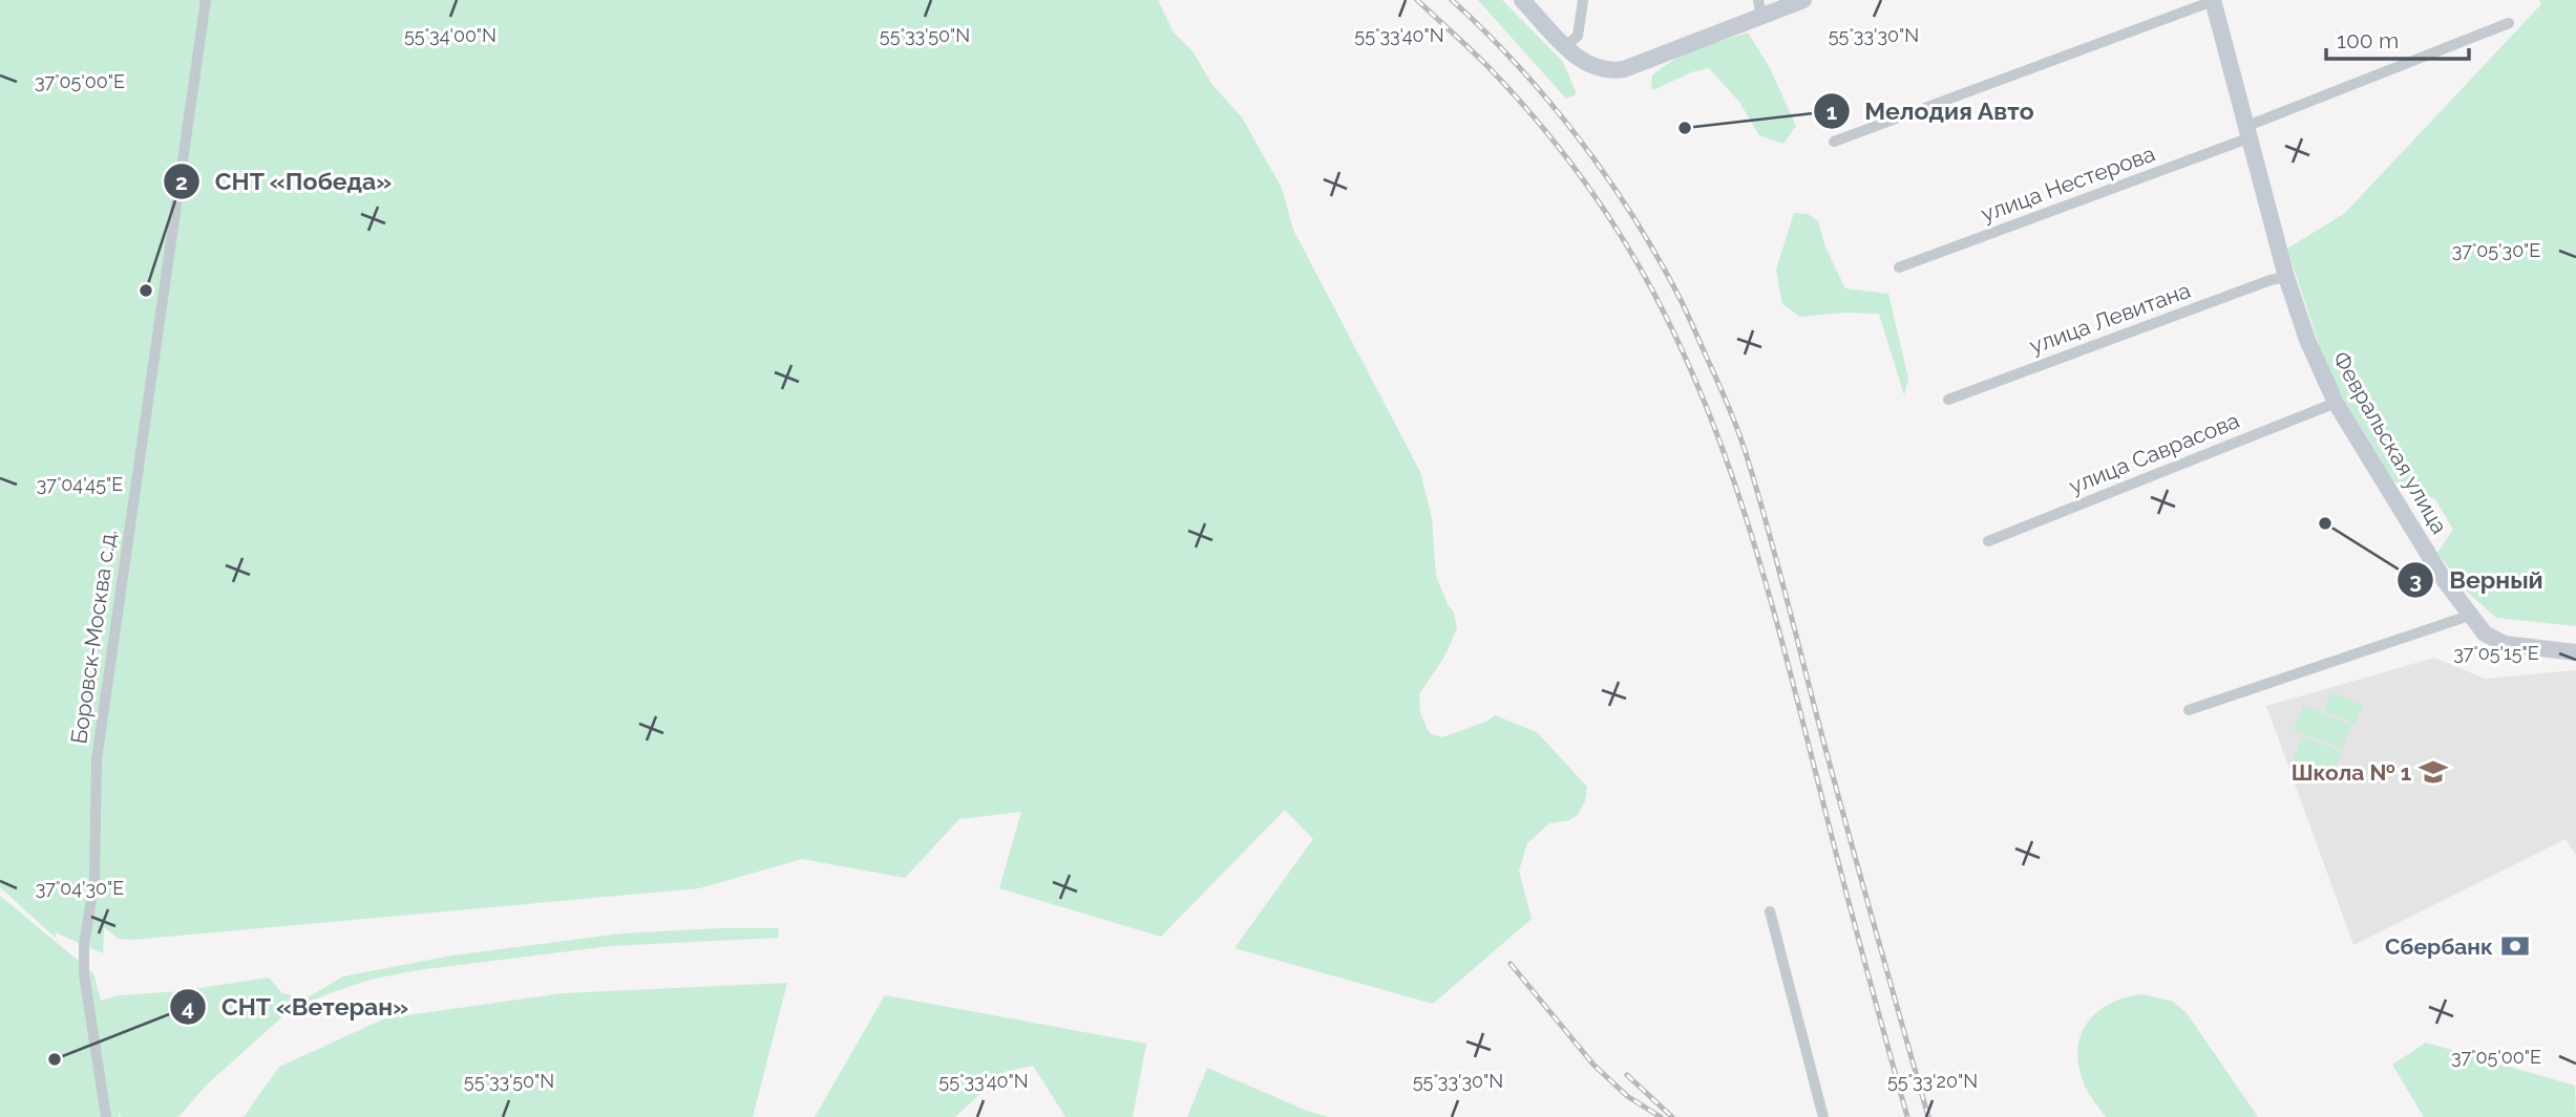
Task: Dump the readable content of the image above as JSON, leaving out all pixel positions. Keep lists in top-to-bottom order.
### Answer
{
  "streets": {
    "main road": ["Февральская улица"],
    "street": [
      "улица Нестерова",
      "улица Левитана",
      "улица Саврасова",
      "Боровск-Москва с.д."
    ]
  },
  "crossings": [
    ["улица Нестерова", "Февральская улица"],
    ["улица Левитана", "Февральская улица"],
    ["Февральская улица", "улица Саврасова"]
  ],
  "places": {
    "other": [
      "Мелодия Авто",
      "СНТ «Победа»",
      "Верный",
      "СНТ «Ветеран»"
    ],
    "school or university": ["Школа № 1"],
    "bank": ["Сбербанк"]
  },
  "scale_bar": "100 m",
  "coordinates": [
    "55°34'00\"N",
    "55°33'50\"N",
    "55°33'40\"N",
    "55°33'30\"N",
    "37°05'00\"E",
    "37°05'30\"E",
    "37°04'45\"E",
    "37°05'15\"E",
    "37°04'30\"E",
    "55°33'20\"N"
  ]
}
